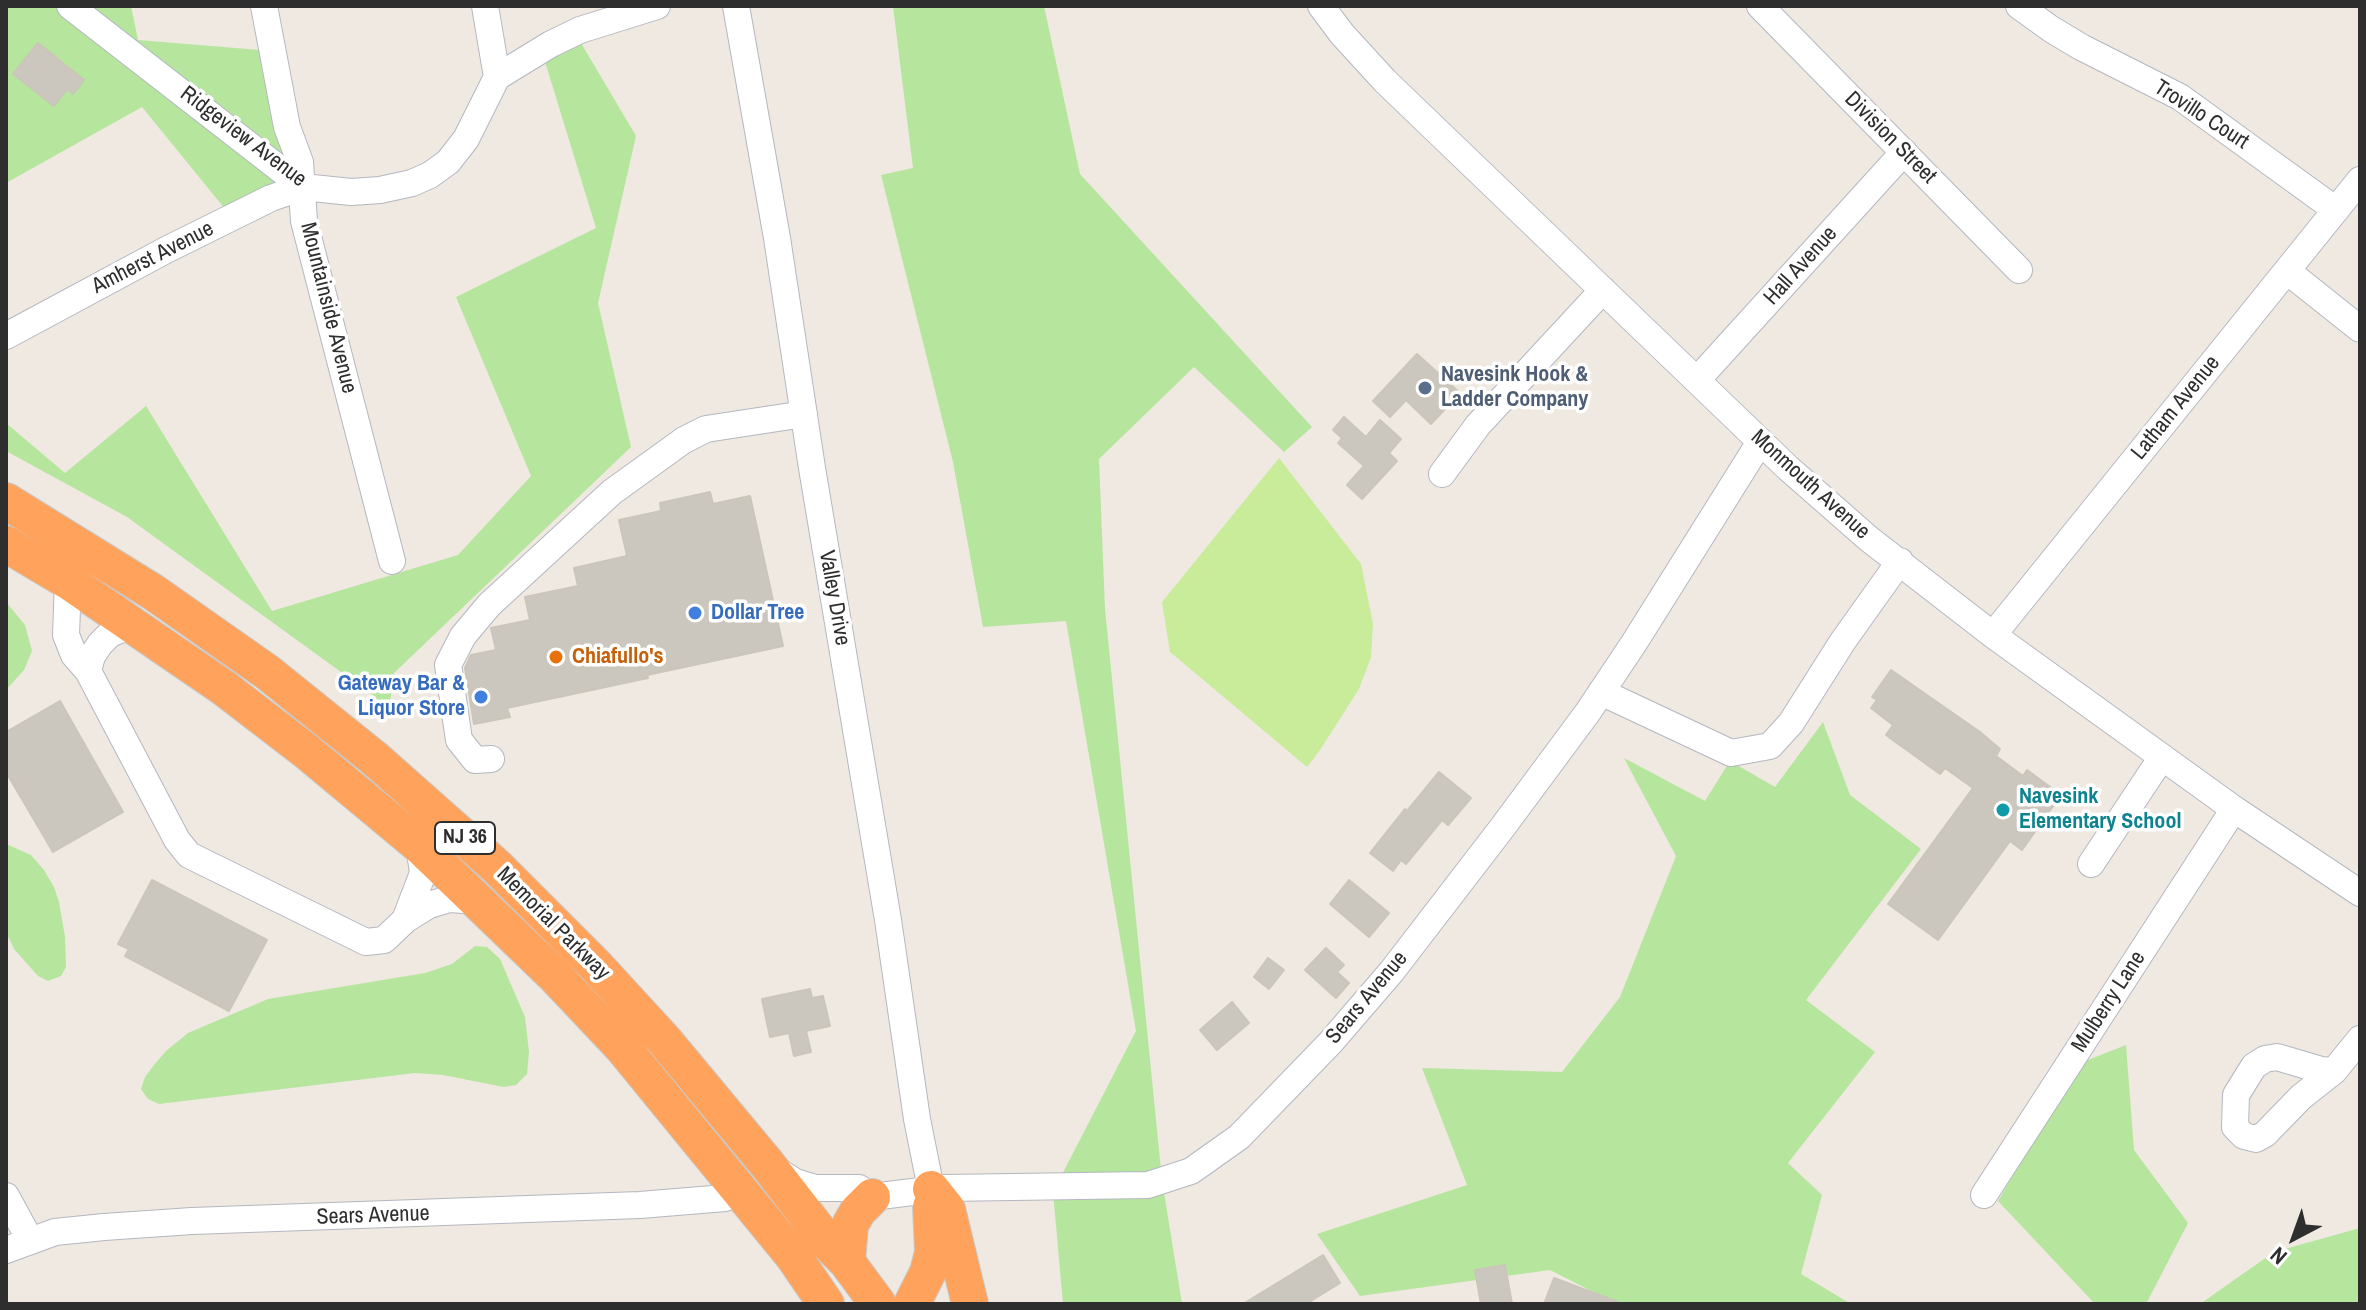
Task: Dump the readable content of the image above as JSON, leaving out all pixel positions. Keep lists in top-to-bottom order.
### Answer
{
  "streets": {
    "highway": ["NJ 36", "Memorial Parkway"],
    "street": [
      "Trovillo Court",
      "Ridgeview Avenue",
      "Division Street",
      "Amherst Avenue",
      "Hall Avenue",
      "Mountainside Avenue",
      "Latham Avenue",
      "Monmouth Avenue",
      "Valley Drive",
      "Sears Avenue",
      "Mulberry Lane"
    ]
  },
  "crossings": [
    ["Trovillo Court", "Latham Avenue"],
    ["Ridgeview Avenue", "Amherst Avenue"],
    ["Ridgeview Avenue", "Mountainside Avenue"],
    ["Division Street", "Hall Avenue"],
    ["Amherst Avenue", "Mountainside Avenue"],
    ["Hall Avenue", "Monmouth Avenue"],
    ["Latham Avenue", "Monmouth Avenue"],
    ["Monmouth Avenue", "Sears Avenue"],
    ["Monmouth Avenue", "Mulberry Lane"],
    ["Valley Drive", "Sears Avenue"],
    ["Memorial Parkway", "Sears Avenue"]
  ],
  "places": [
    "Navesink Hook & Ladder Company",
    "Dollar Tree",
    "Chiafullo's",
    "Gateway Bar & Liquor Store",
    "Navesink Elementary School"
  ],
  "north": "bottom left"
}
